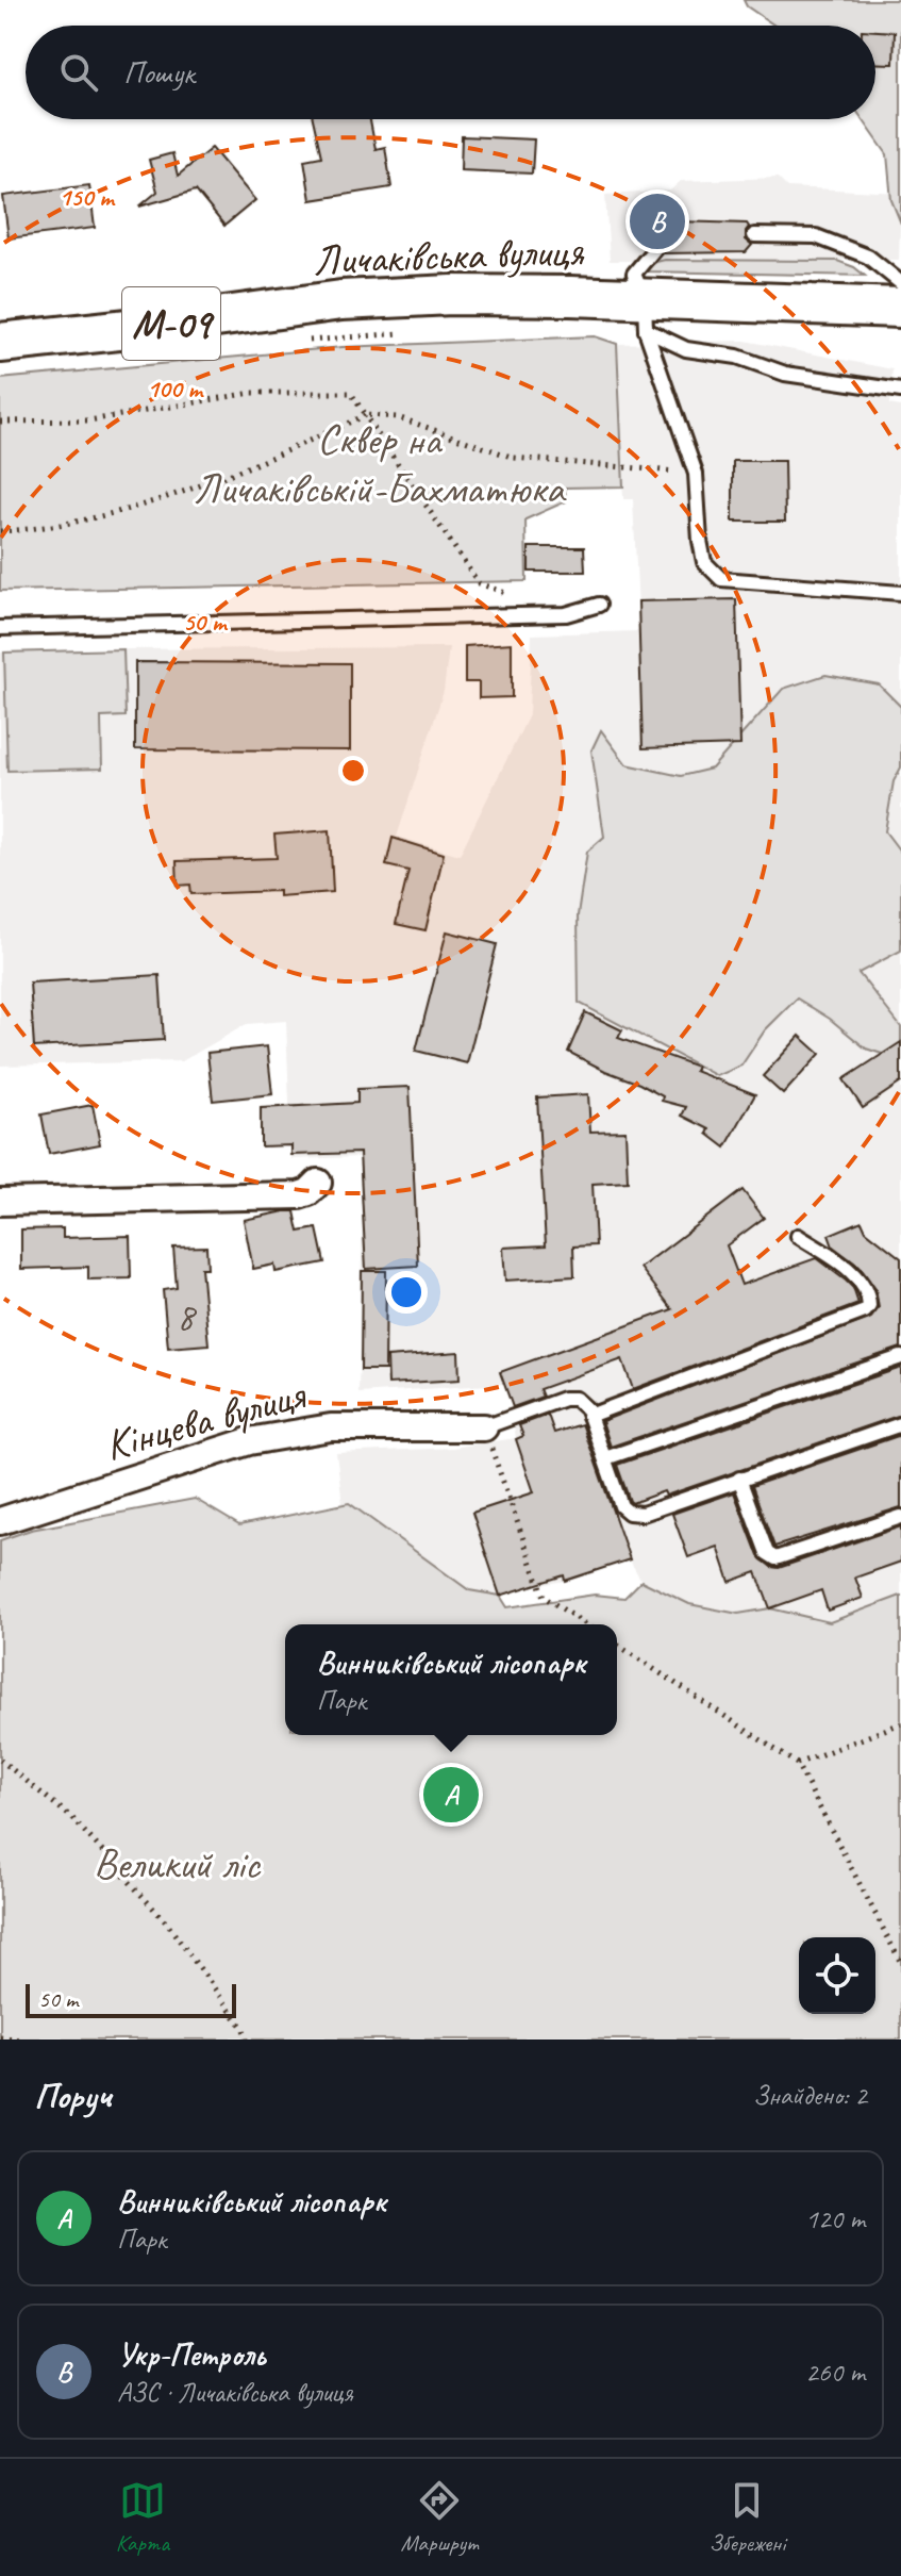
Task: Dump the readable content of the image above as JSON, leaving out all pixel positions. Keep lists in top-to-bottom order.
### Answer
{
  "streets": {
    "main road": ["Личаківська вулиця", "М-09"],
    "street": ["Кінцева вулиця"]
  },
  "parks": ["Сквер на Личаківській-Бахматюка", "Великий ліс"],
  "house_numbers": ["8"],
  "scale_bar": "50 m",
  "page": {
    "search": "Пошук",
    "pins": ["B", "A"],
    "popup": ["Винниківський лісопарк", "Парк"],
    "scale": "50 m",
    "heading": ["Поруч", "Знайдено: 2"],
    "list": [
      {
        "mark": "A",
        "name": "Винниківський лісопарк",
        "note": "Парк",
        "value": "120 m"
      },
      {
        "mark": "B",
        "name": "Укр-Петроль",
        "note": "АЗС · Личаківська вулиця",
        "value": "260 m"
      }
    ],
    "nav": ["Карта", "Маршрут", "Збережені"]
  },
  "rings": ["150 m", "100 m", "50 m"]
}
